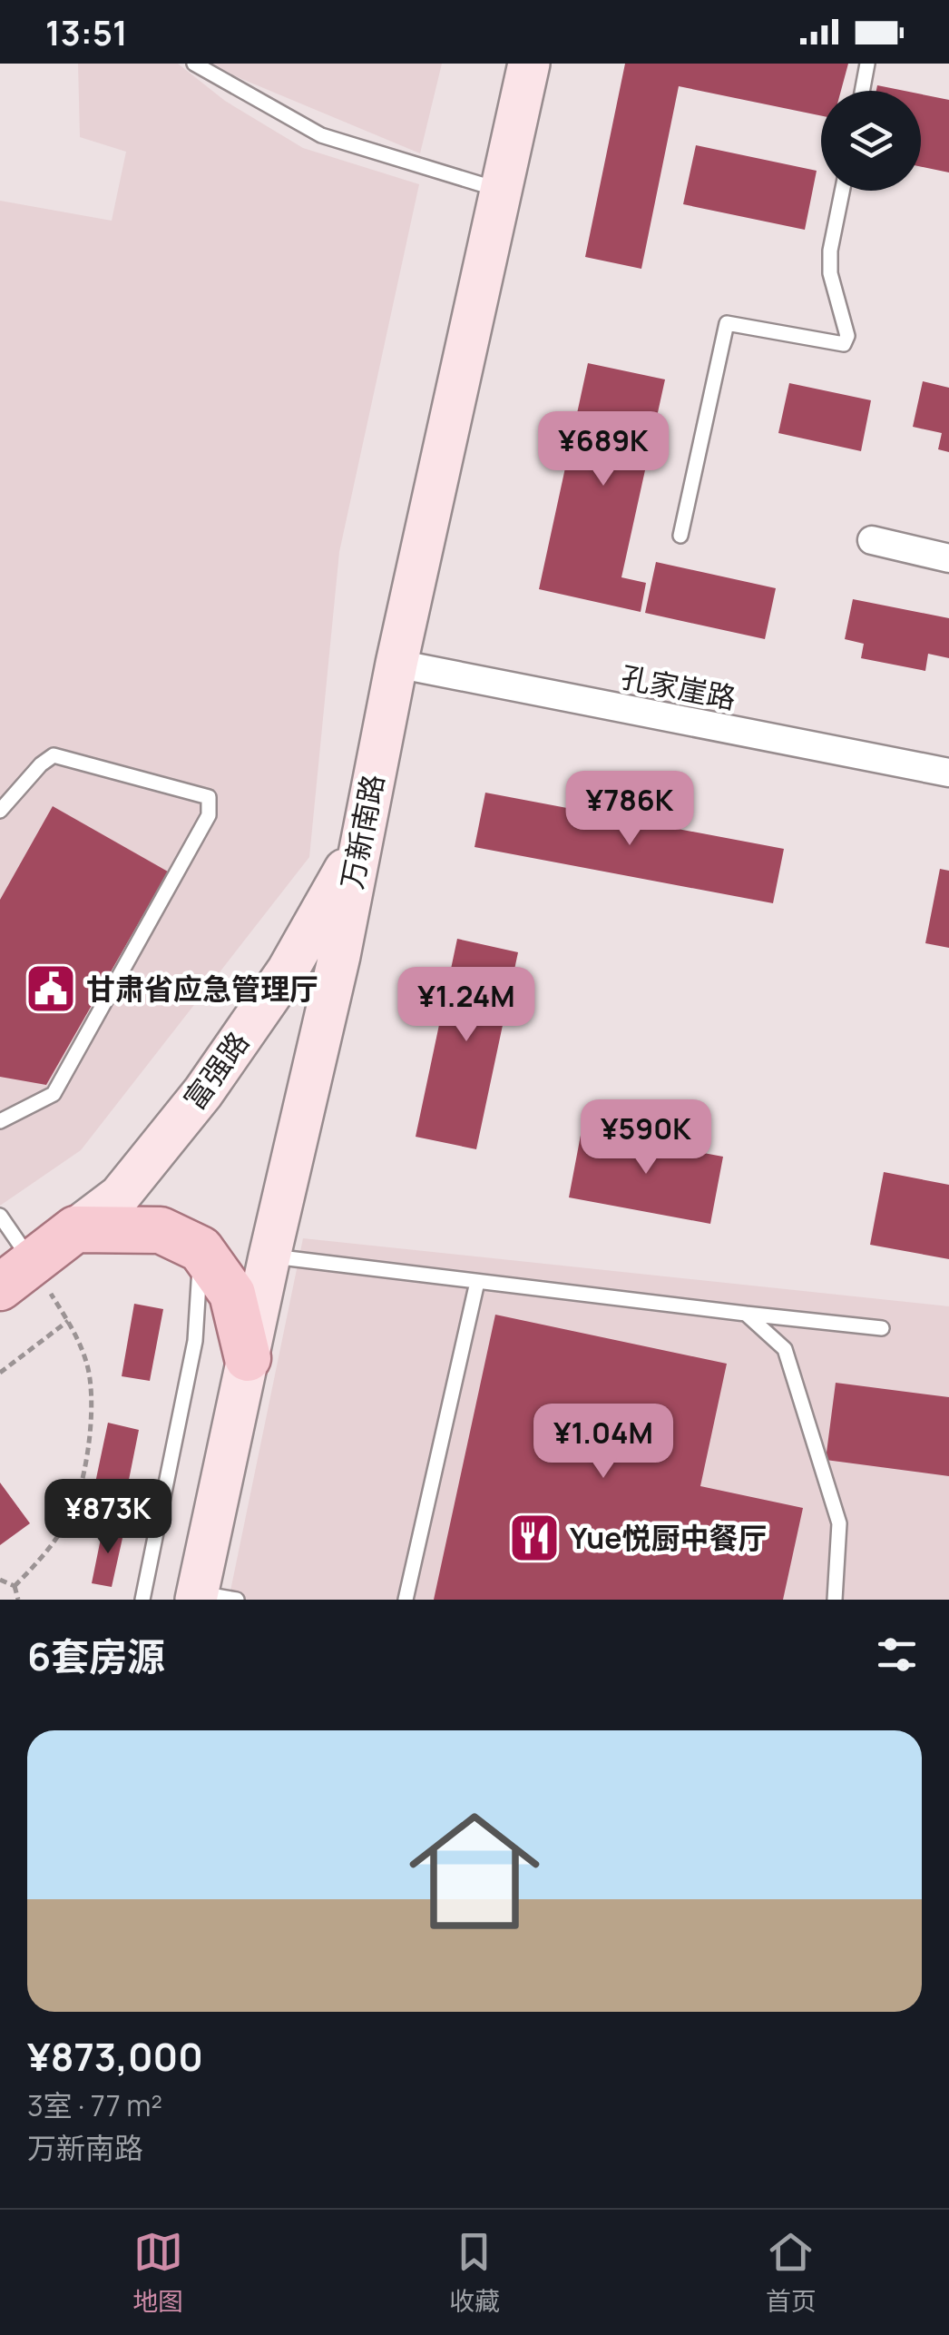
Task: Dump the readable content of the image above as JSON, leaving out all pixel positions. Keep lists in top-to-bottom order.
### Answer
{
  "streets": {
    "main road": ["万新南路", "富强路"],
    "street": ["孔家崖路"]
  },
  "crossings": [
    ["孔家崖路", "万新南路"],
    ["万新南路", "富强路"]
  ],
  "places": {
    "public building": ["甘肃省应急管理厅"],
    "restaurant": ["Yue悦厨中餐厅"]
  },
  "page": {
    "status": "13:51",
    "price": [
      "¥689K",
      "¥786K",
      "¥1.24M",
      "¥590K",
      "¥1.04M",
      "¥873K"
    ],
    "heading": "6套房源",
    "list": [
      {
        "name": "¥873,000",
        "note": "3室 · 77 m² · 万新南路"
      }
    ],
    "tabs": ["地图", "收藏", "首页"]
  }
}
